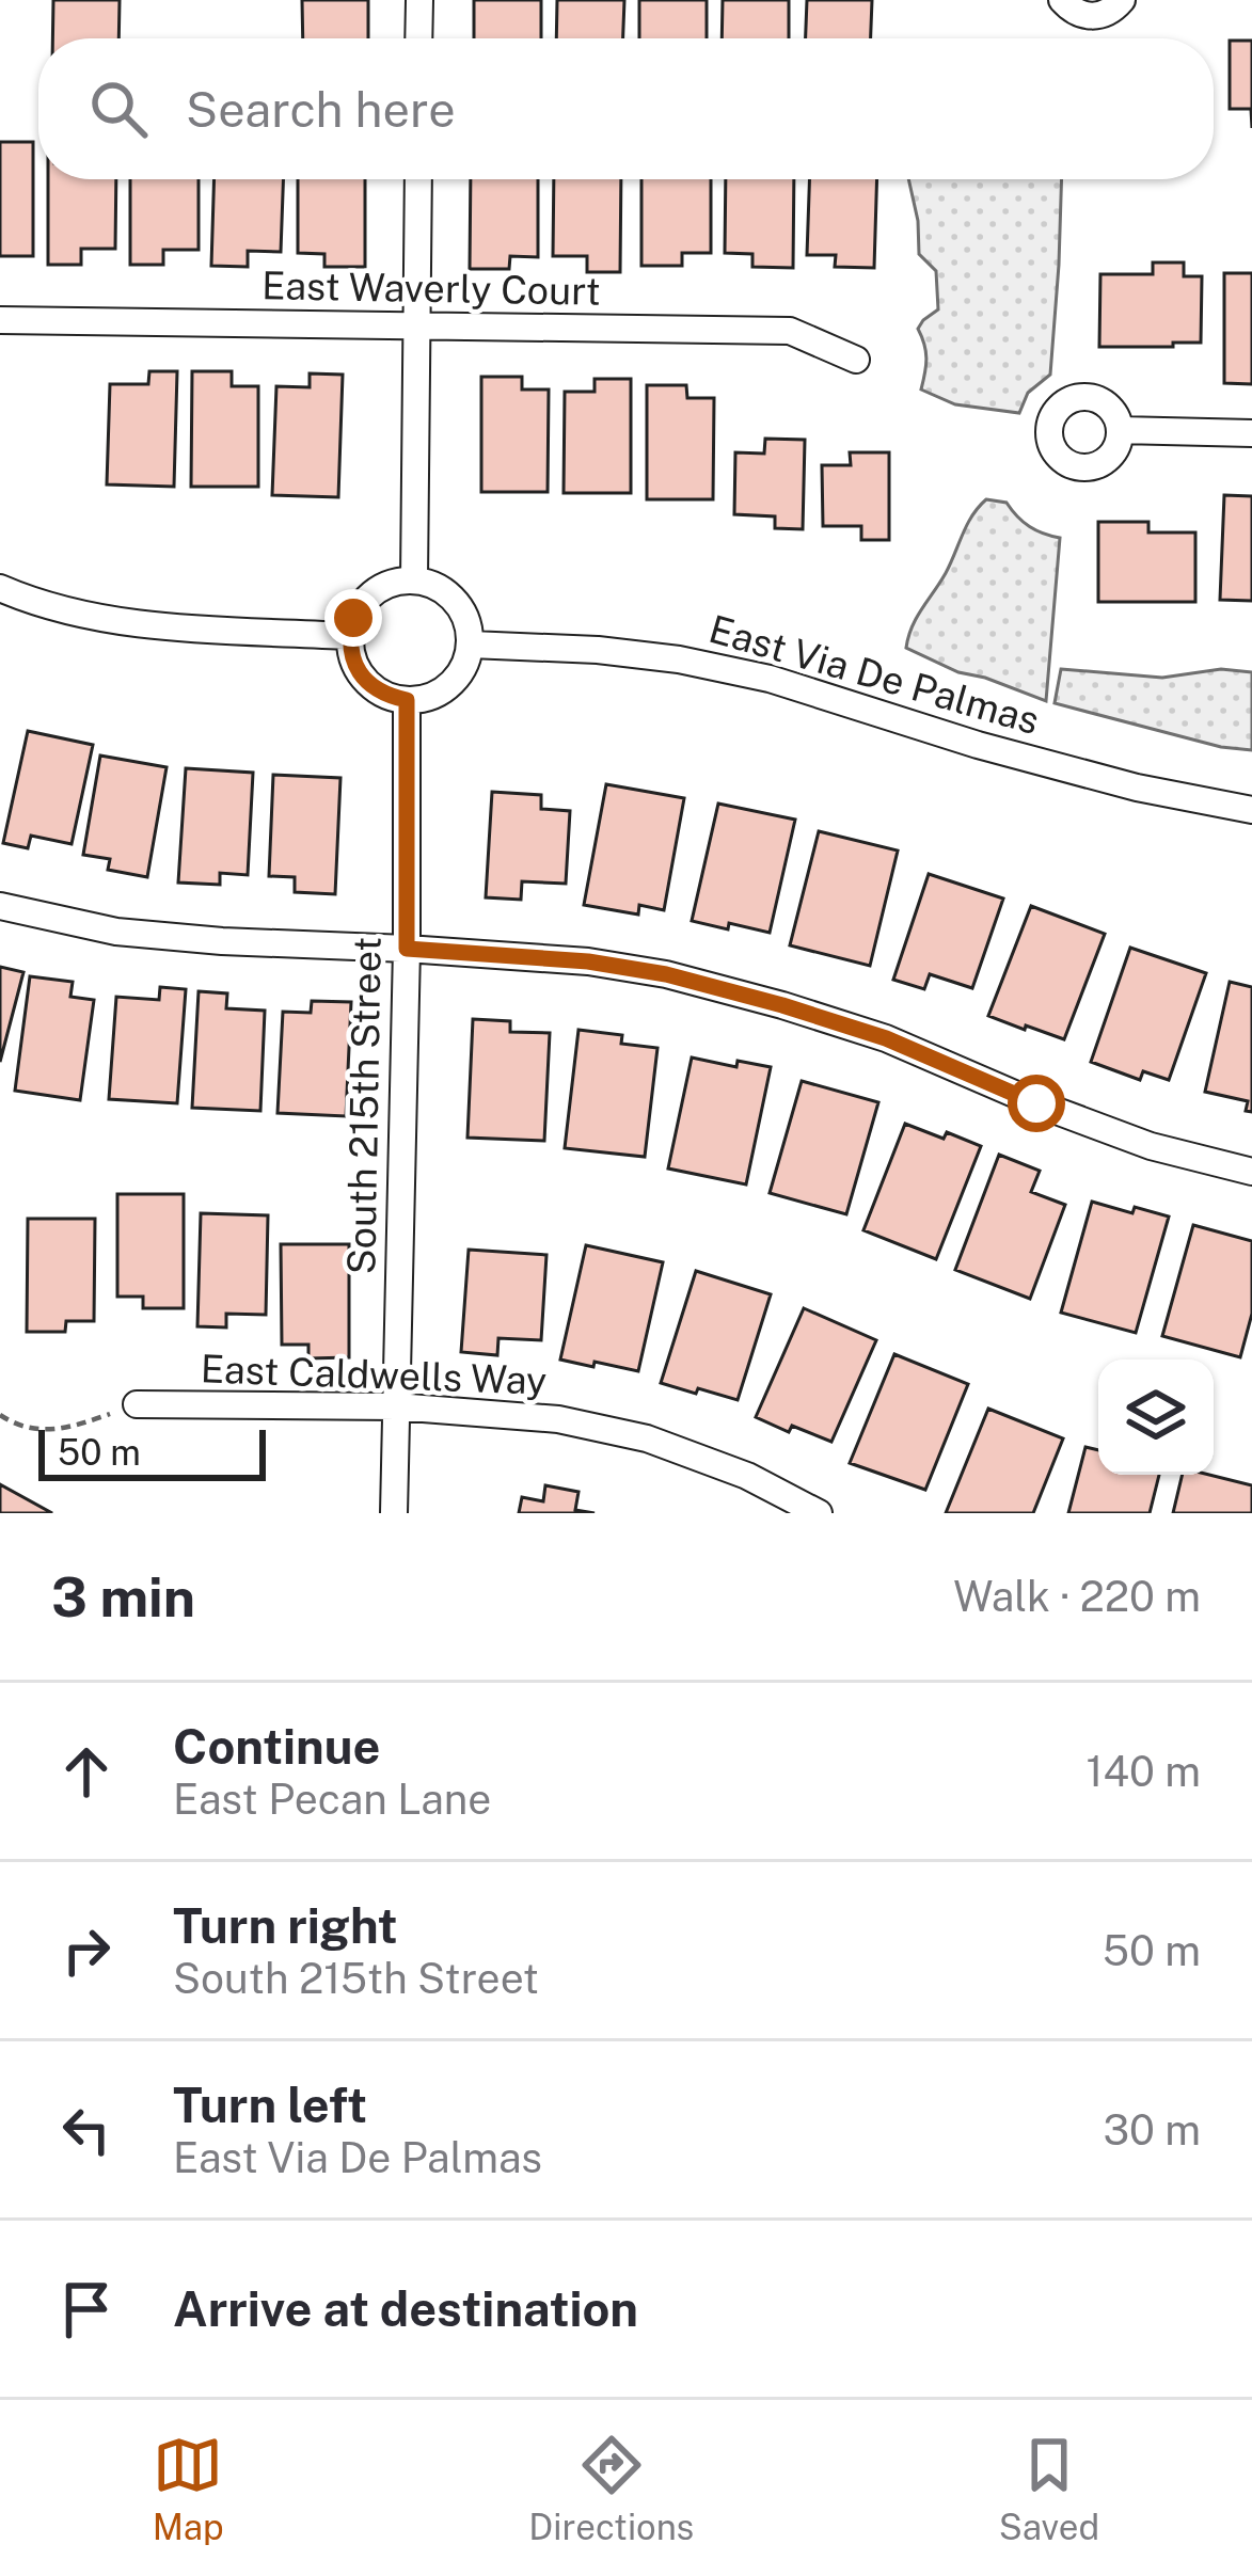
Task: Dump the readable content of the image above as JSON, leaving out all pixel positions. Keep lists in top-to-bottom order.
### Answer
{
  "streets": {
    "street": [
      "East Waverly Court",
      "East Via De Palmas",
      "South 215th Street",
      "East Caldwells Way"
    ]
  },
  "crossings": [
    ["East Via De Palmas", "South 215th Street"],
    ["South 215th Street", "East Caldwells Way"]
  ],
  "scale_bar": "50 m",
  "page": {
    "search": "Search here",
    "scale": "50 m",
    "heading": ["3 min", "Walk · 220 m"],
    "list": [
      ["Continue", "East Pecan Lane", "140 m"],
      ["Turn right", "South 215th Street", "50 m"],
      ["Turn left", "East Via De Palmas", "30 m"],
      "Arrive at destination"
    ],
    "nav": ["Map", "Directions", "Saved"]
  }
}
